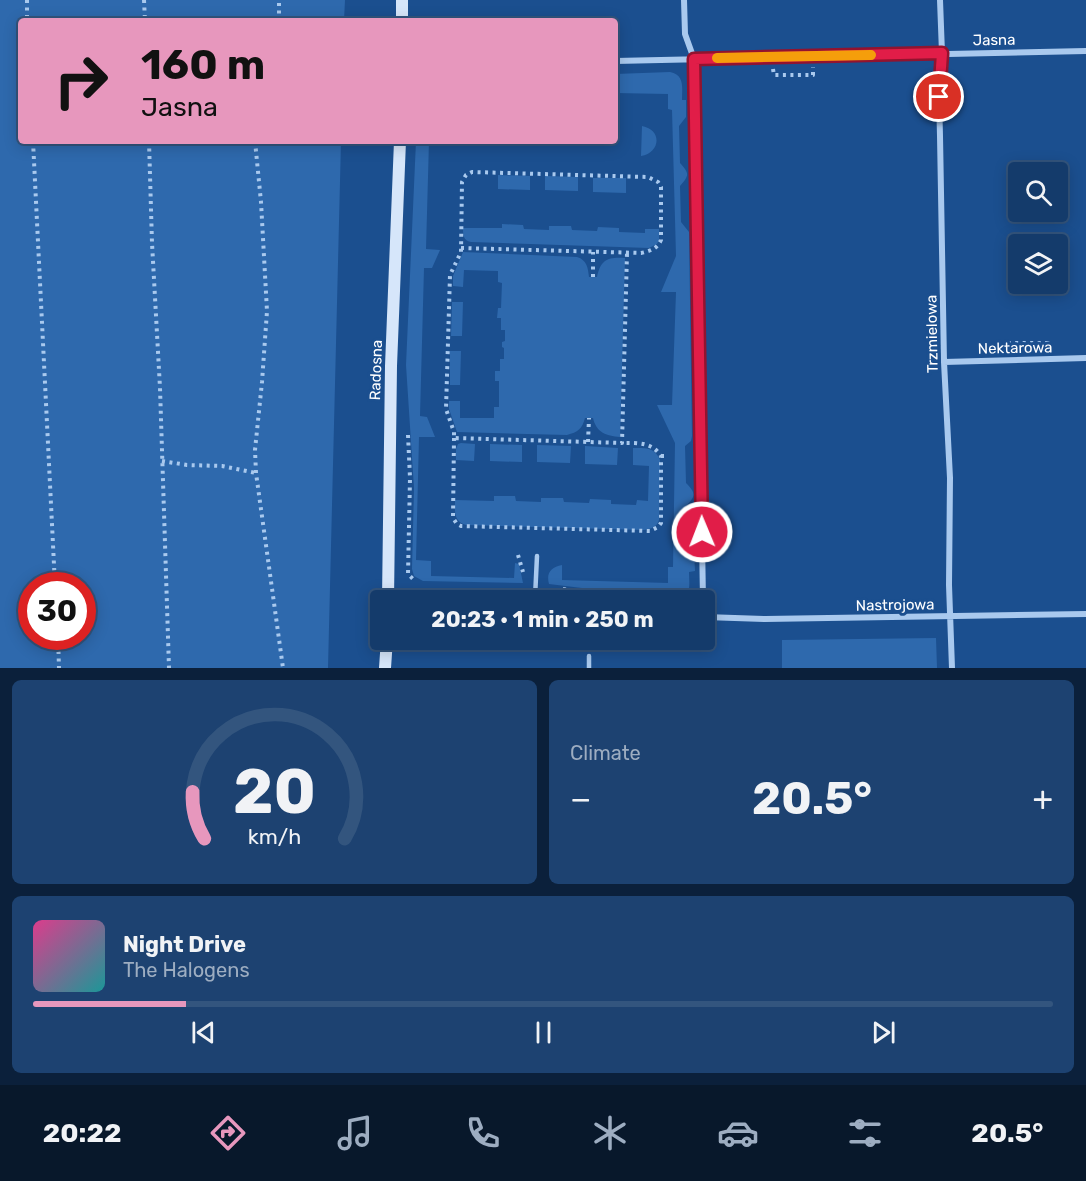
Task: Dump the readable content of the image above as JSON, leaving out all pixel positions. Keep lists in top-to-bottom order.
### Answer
{
  "streets": {
    "street": [
      "Jasna",
      "Trzmielowa",
      "Nektarowa",
      "Radosna",
      "Nastrojowa"
    ]
  },
  "crossings": [
    ["Jasna", "Trzmielowa"],
    ["Trzmielowa", "Nektarowa"],
    ["Trzmielowa", "Nastrojowa"]
  ],
  "page": {
    "turn": ["160 m", "Jasna"],
    "limit": "30",
    "trip": "20:23 · 1 min · 250 m",
    "tile": "Climate",
    "heat": ["−", "20.5°", "+"],
    "song": ["Night Drive", "The Halogens"],
    "tabs": ["20:22", "20.5°"],
    "gauge": ["20", "km/h"]
  }
}
